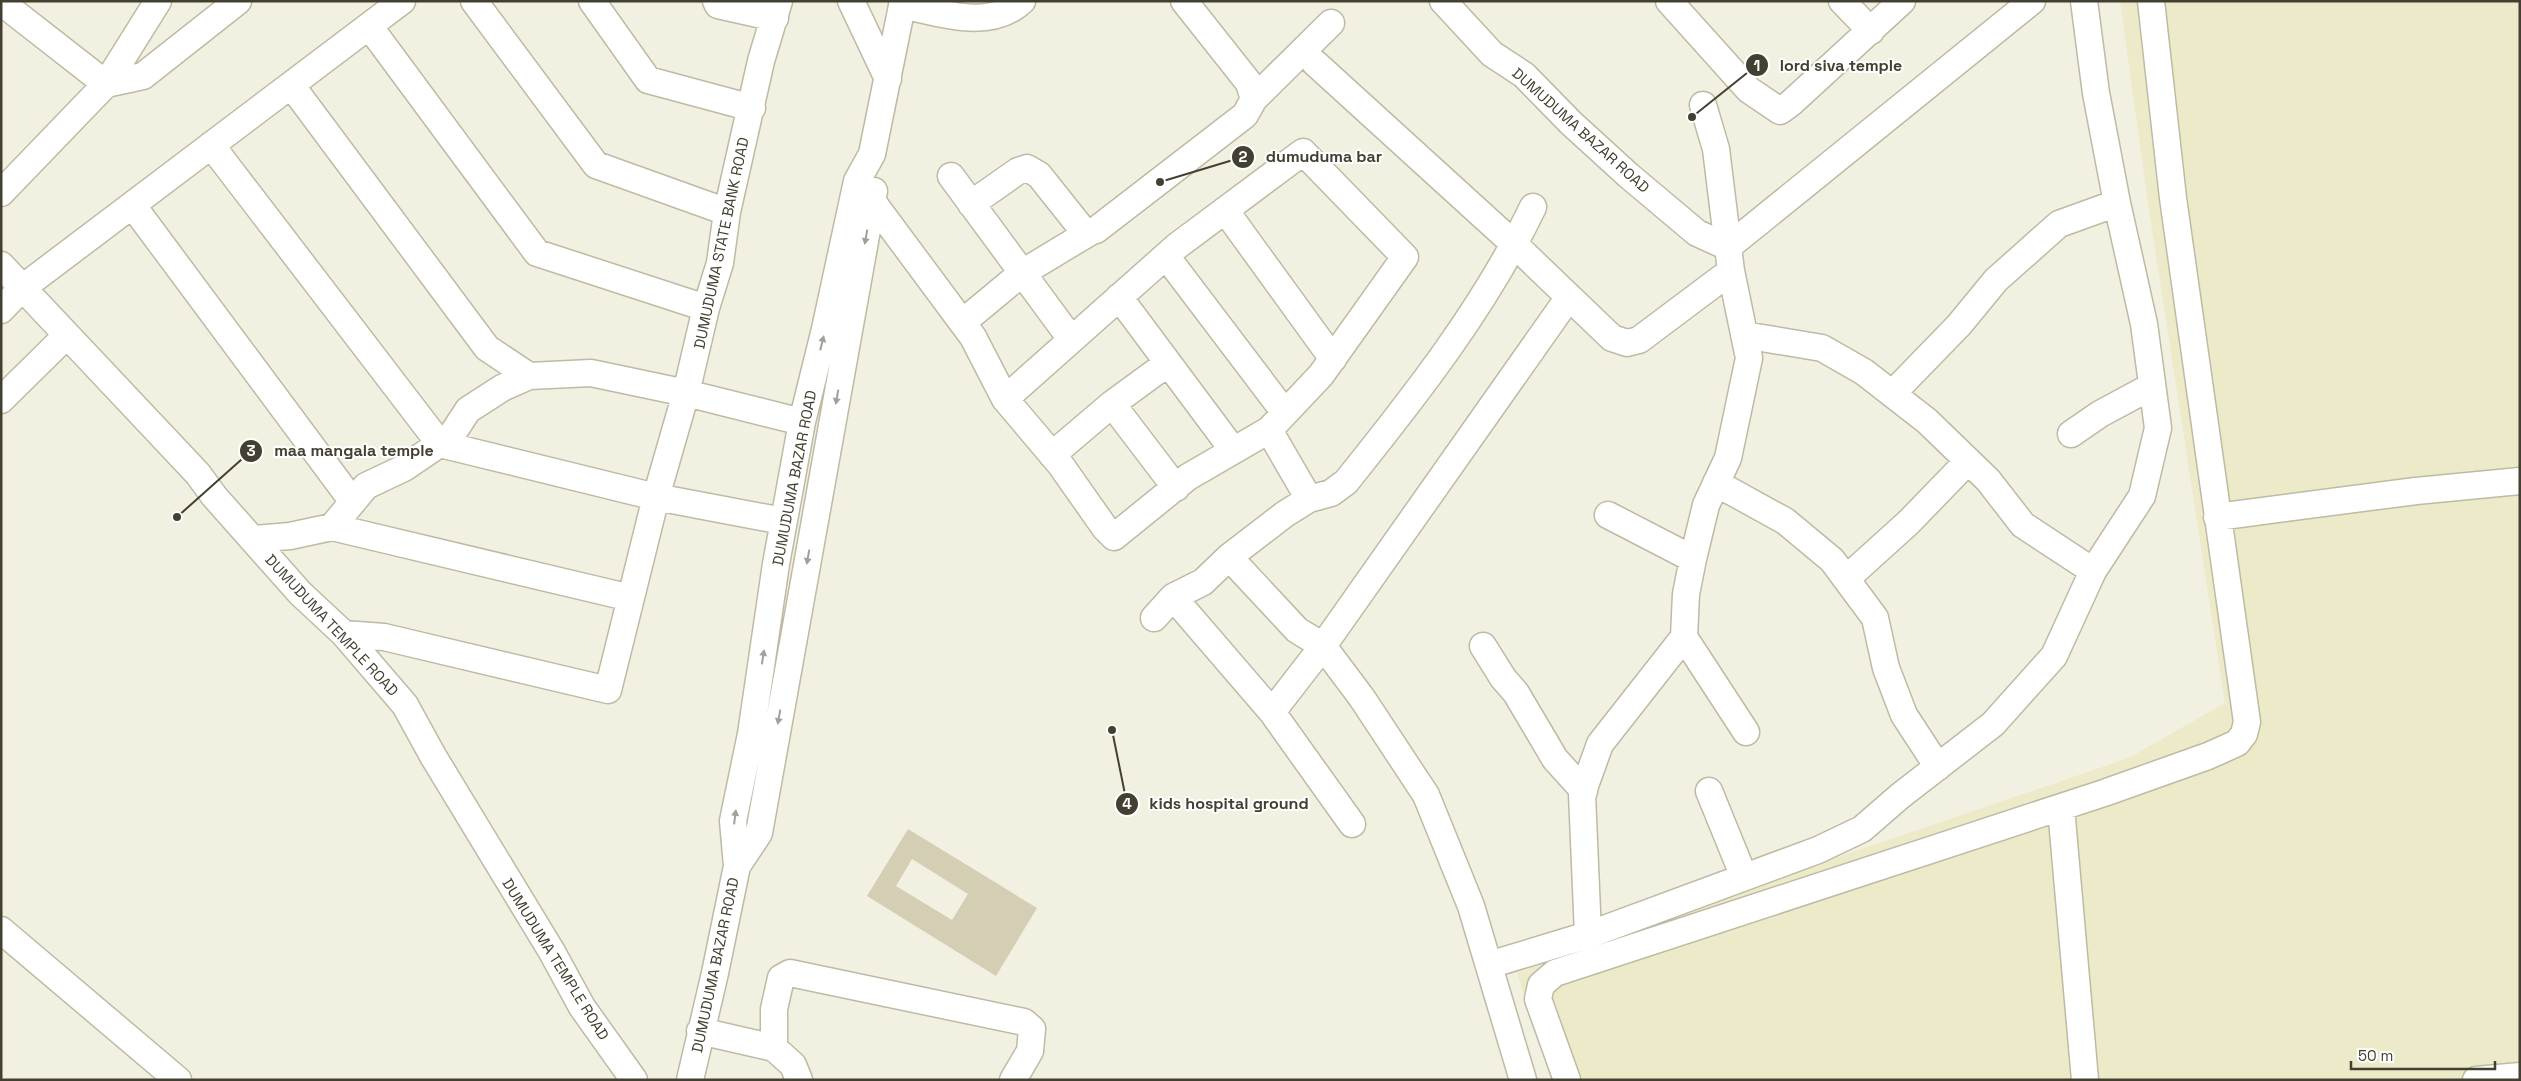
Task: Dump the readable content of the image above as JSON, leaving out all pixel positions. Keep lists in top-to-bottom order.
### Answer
{
  "streets": {
    "street": ["DUMUDUMA BAZAR ROAD", "DUMUDUMA STATE BANK ROAD", "DUMUDUMA TEMPLE ROAD"]
  },
  "crossings": [
    ["DUMUDUMA STATE BANK ROAD", "DUMUDUMA TEMPLE ROAD"]
  ],
  "places": [
    "lord siva temple",
    "dumuduma bar",
    "maa mangala temple",
    "kids hospital ground"
  ],
  "scale_bar": "50 m"
}
